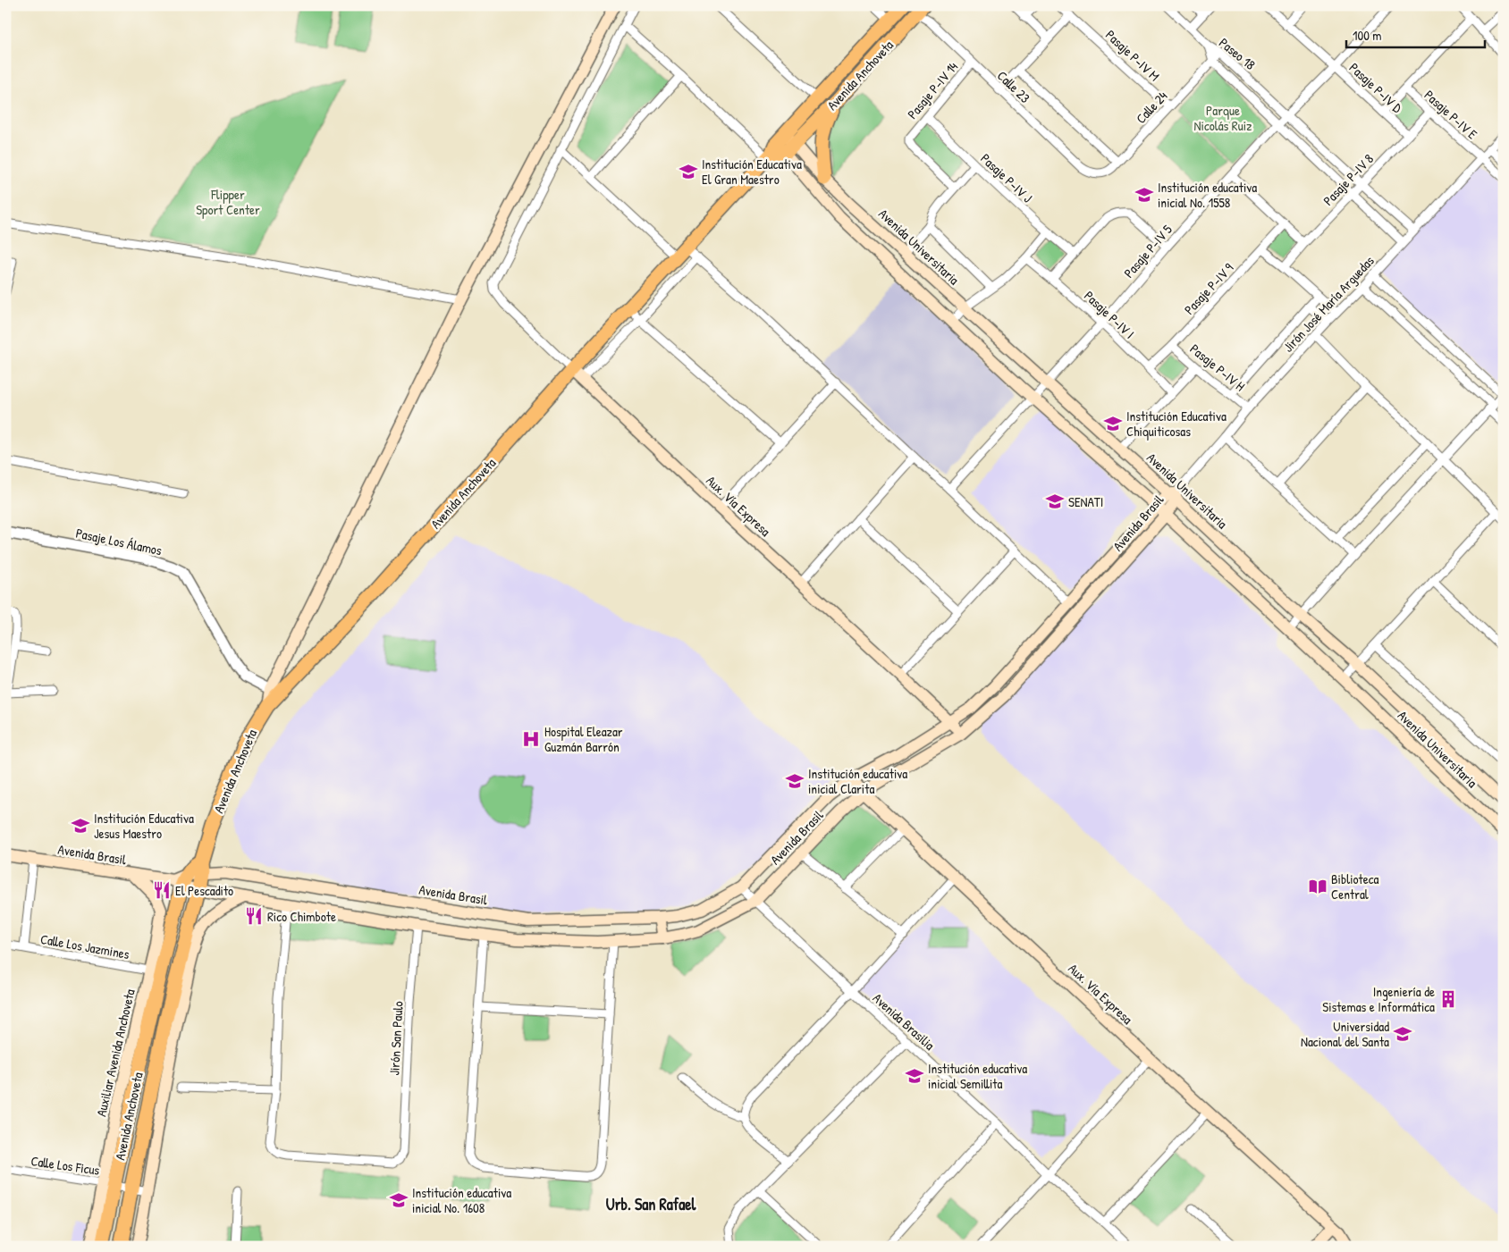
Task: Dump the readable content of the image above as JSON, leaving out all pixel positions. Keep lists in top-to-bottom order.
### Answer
{
  "streets": {
    "main road": [
      "Avenida Anchoveta",
      "Avenida Universitaria",
      "Aux. Vía Expresa",
      "Avenida Brasil"
    ],
    "street": [
      "Paseo 18",
      "Pasaje P-IV M",
      "Calle 23",
      "Pasaje P-IV D",
      "Pasaje P-IV 14",
      "Calle 24",
      "Pasaje P-IV E",
      "Pasaje P-IV J",
      "Pasaje P-IV 8",
      "Pasaje P-IV 5",
      "Pasaje P-IV 9",
      "Jirón José María Arguedas",
      "Pasaje P-IV I",
      "Pasaje P-IV H",
      "Pasaje Los Álamos",
      "Calle Los Jazmines",
      "Avenida Brasilia",
      "Jirón San Paulo",
      "Calle Los Ficus"
    ]
  },
  "crossings": [
    ["Paseo 18", "Calle 24"],
    ["Paseo 18", "Pasaje P-IV 8"],
    ["Paseo 18", "Pasaje P-IV 5"],
    ["Paseo 18", "Jirón José María Arguedas"],
    ["Pasaje P-IV M", "Calle 24"],
    ["Avenida Anchoveta", "Calle 23"],
    ["Avenida Anchoveta", "Avenida Universitaria"],
    ["Avenida Anchoveta", "Aux. Vía Expresa"],
    ["Avenida Anchoveta", "Avenida Brasil"],
    ["Avenida Anchoveta", "Calle Los Jazmines"],
    ["Avenida Anchoveta", "Calle Los Ficus"],
    ["Calle 23", "Pasaje P-IV 14"],
    ["Calle 23", "Calle 24"],
    ["Pasaje P-IV D", "Pasaje P-IV 8"],
    ["Pasaje P-IV D", "Pasaje P-IV 5"],
    ["Pasaje P-IV 14", "Pasaje P-IV J"],
    ["Pasaje P-IV E", "Pasaje P-IV 8"],
    ["Pasaje P-IV E", "Jirón José María Arguedas"],
    ["Avenida Universitaria", "Pasaje P-IV 5"],
    ["Avenida Universitaria", "Jirón José María Arguedas"],
    ["Avenida Universitaria", "Avenida Brasil"],
    ["Pasaje P-IV 5", "Pasaje P-IV I"],
    ["Pasaje P-IV 9", "Pasaje P-IV I"],
    ["Pasaje P-IV 9", "Pasaje P-IV H"],
    ["Jirón José María Arguedas", "Pasaje P-IV H"],
    ["Jirón José María Arguedas", "Avenida Brasil"],
    ["Aux. Vía Expresa", "Avenida Brasil"],
    ["Avenida Brasil", "Avenida Brasilia"],
    ["Avenida Brasil", "Jirón San Paulo"]
  ],
  "districts": ["Urb. San Rafael"],
  "parks": ["Parque Nicolás Ruiz", "Flipper Sport Center"],
  "places": {
    "school or university": [
      "Institución Educativa El Gran Maestro",
      "Institución educativa inicial No. 1558",
      "Institución Educativa Chiquiticosas",
      "SENATI",
      "Institución educativa inicial Clarita",
      "Institución Educativa Jesus Maestro",
      "Universidad Nacional del Santa",
      "Institución educativa inicial Semillita",
      "Institución educativa inicial No. 1608"
    ],
    "hospital": ["Hospital Eleazar Guzmán Barrón"],
    "library": ["Biblioteca Central"],
    "restaurant": ["El Pescadito", "Rico Chimbote"],
    "building": ["Ingeniería de Sistemas e Informática"]
  },
  "scale_bar": "100 m"
}
